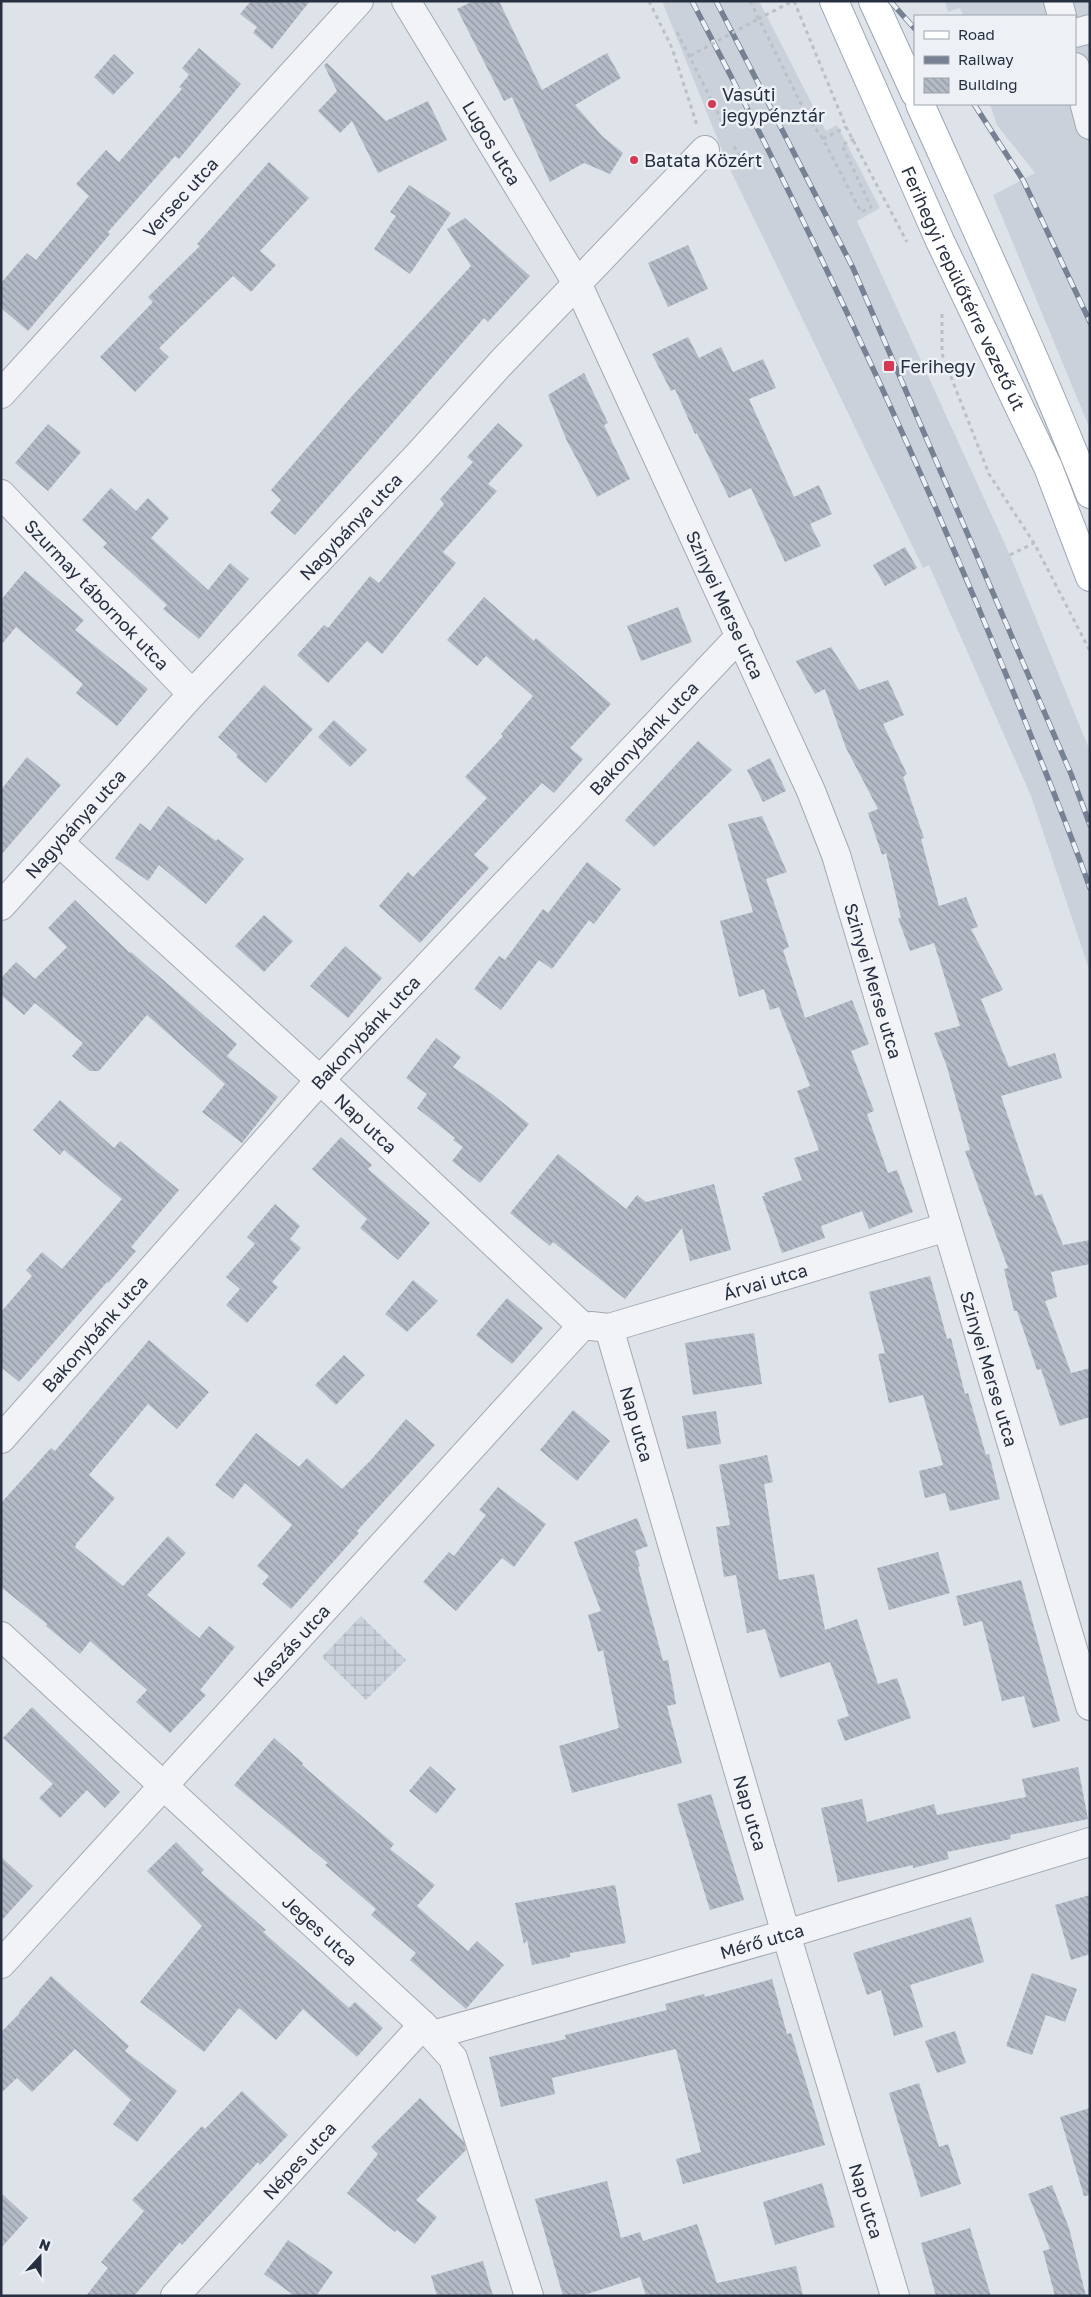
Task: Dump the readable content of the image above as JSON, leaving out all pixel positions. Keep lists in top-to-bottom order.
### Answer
{
  "streets": {
    "main road": ["Ferihegyi repülőtérre vezető út"],
    "street": [
      "Lugos utca",
      "Versec utca",
      "Nagybánya utca",
      "Szurmay tábornok utca",
      "Szinyei Merse utca",
      "Bakonybánk utca",
      "Nap utca",
      "Árvai utca",
      "Kaszás utca",
      "Jeges utca",
      "Mérő utca",
      "Népes utca"
    ]
  },
  "crossings": [
    ["Lugos utca", "Nagybánya utca"],
    ["Lugos utca", "Szinyei Merse utca"],
    ["Nagybánya utca", "Szurmay tábornok utca"],
    ["Nagybánya utca", "Szinyei Merse utca"],
    ["Nagybánya utca", "Nap utca"],
    ["Szinyei Merse utca", "Bakonybánk utca"],
    ["Szinyei Merse utca", "Árvai utca"],
    ["Bakonybánk utca", "Nap utca"],
    ["Nap utca", "Árvai utca"],
    ["Nap utca", "Kaszás utca"],
    ["Nap utca", "Mérő utca"],
    ["Árvai utca", "Kaszás utca"],
    ["Kaszás utca", "Jeges utca"],
    ["Jeges utca", "Mérő utca"],
    ["Jeges utca", "Népes utca"],
    ["Mérő utca", "Népes utca"]
  ],
  "places": {
    "other": ["Vasúti jegypénztár", "Batata Közért"],
    "transit": ["Ferihegy"]
  },
  "legend": ["Road", "Railway", "Building"],
  "north": "top"
}
